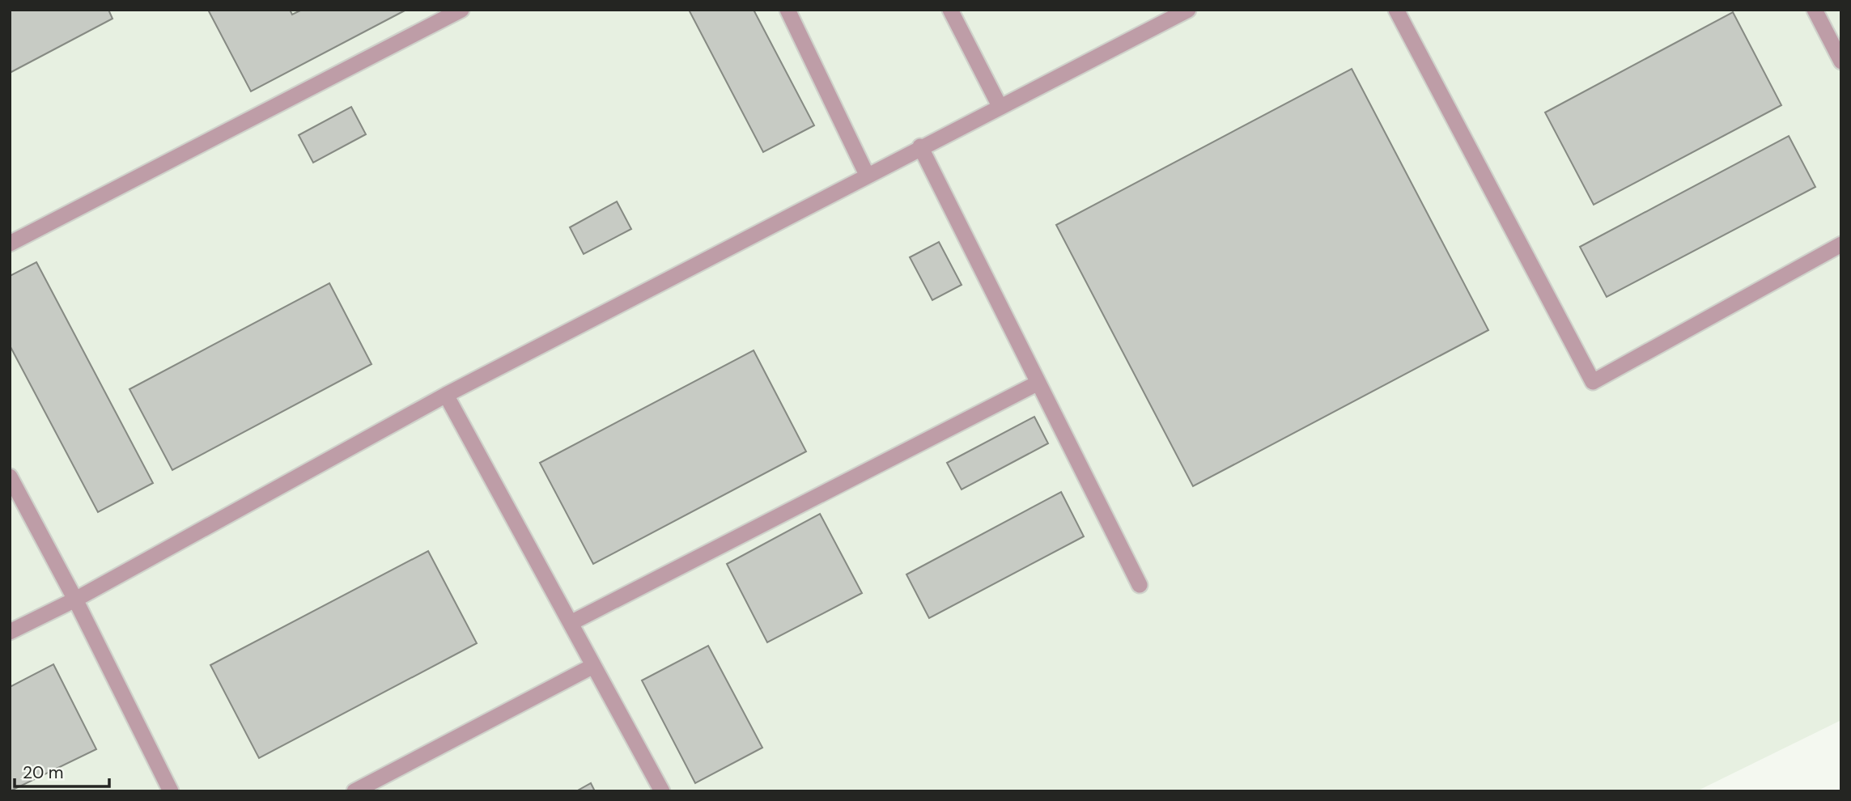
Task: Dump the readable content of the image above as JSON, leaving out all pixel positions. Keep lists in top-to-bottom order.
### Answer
{
  "scale_bar": "20 m"
}
